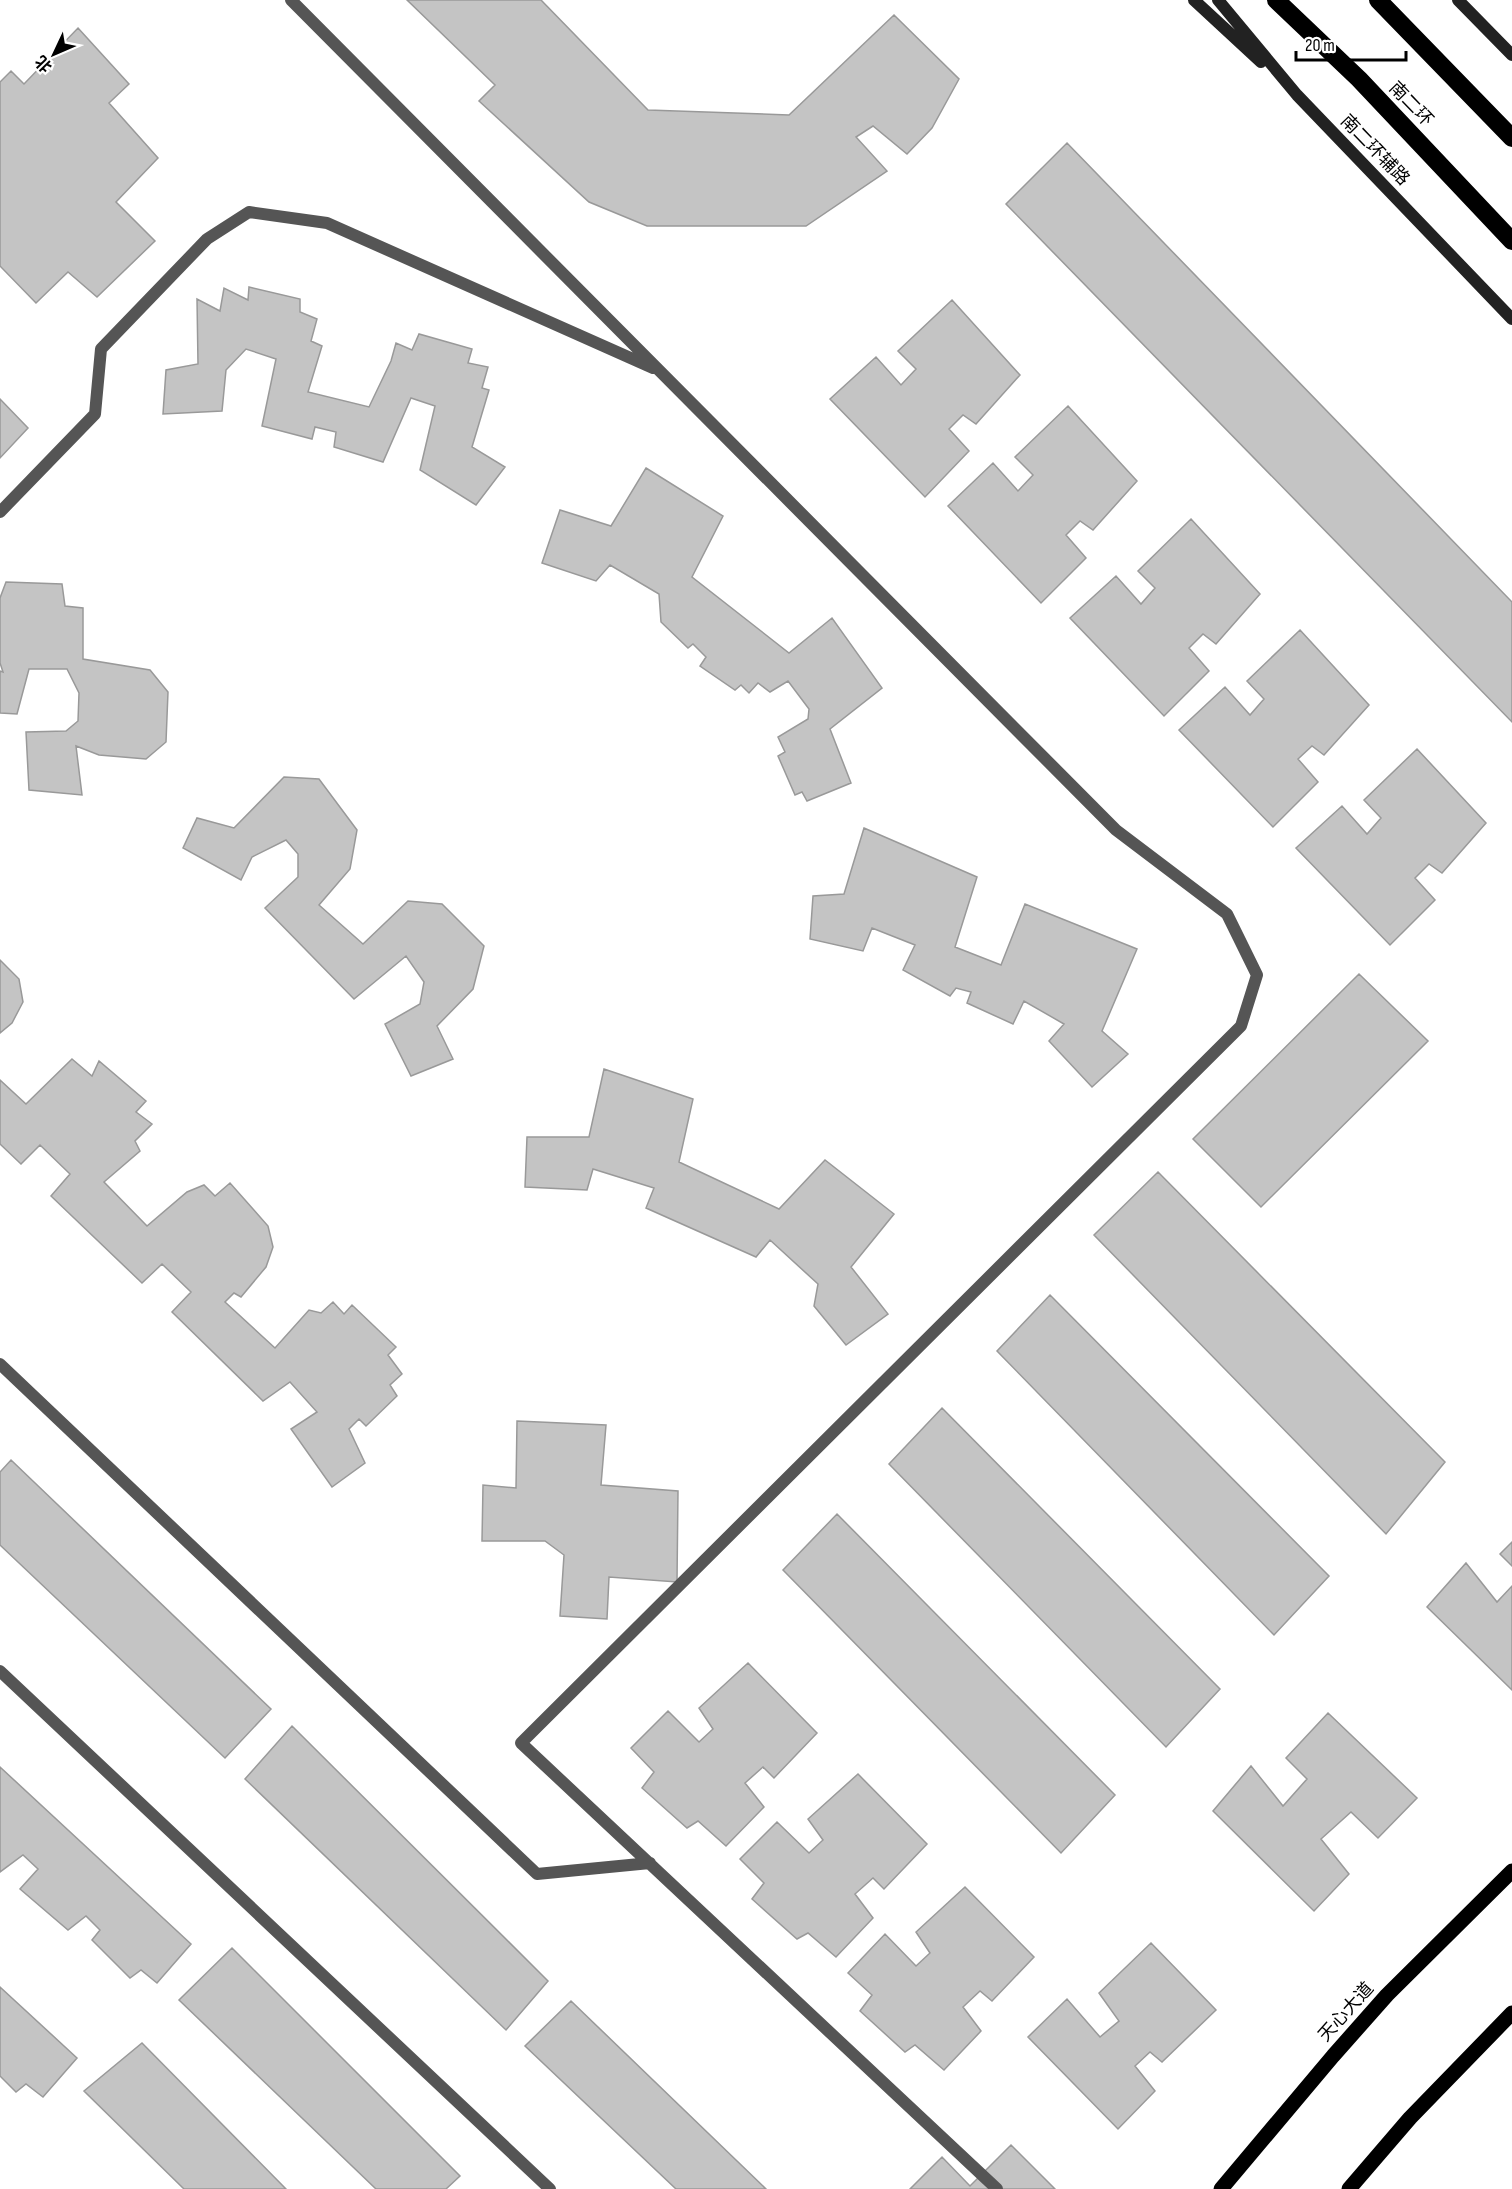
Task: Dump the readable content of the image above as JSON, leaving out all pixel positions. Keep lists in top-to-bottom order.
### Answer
{
  "streets": {
    "highway": ["南二环"],
    "main road": ["南二环辅路", "天心大道"]
  },
  "scale_bar": "20 m",
  "north": "bottom left"
}
